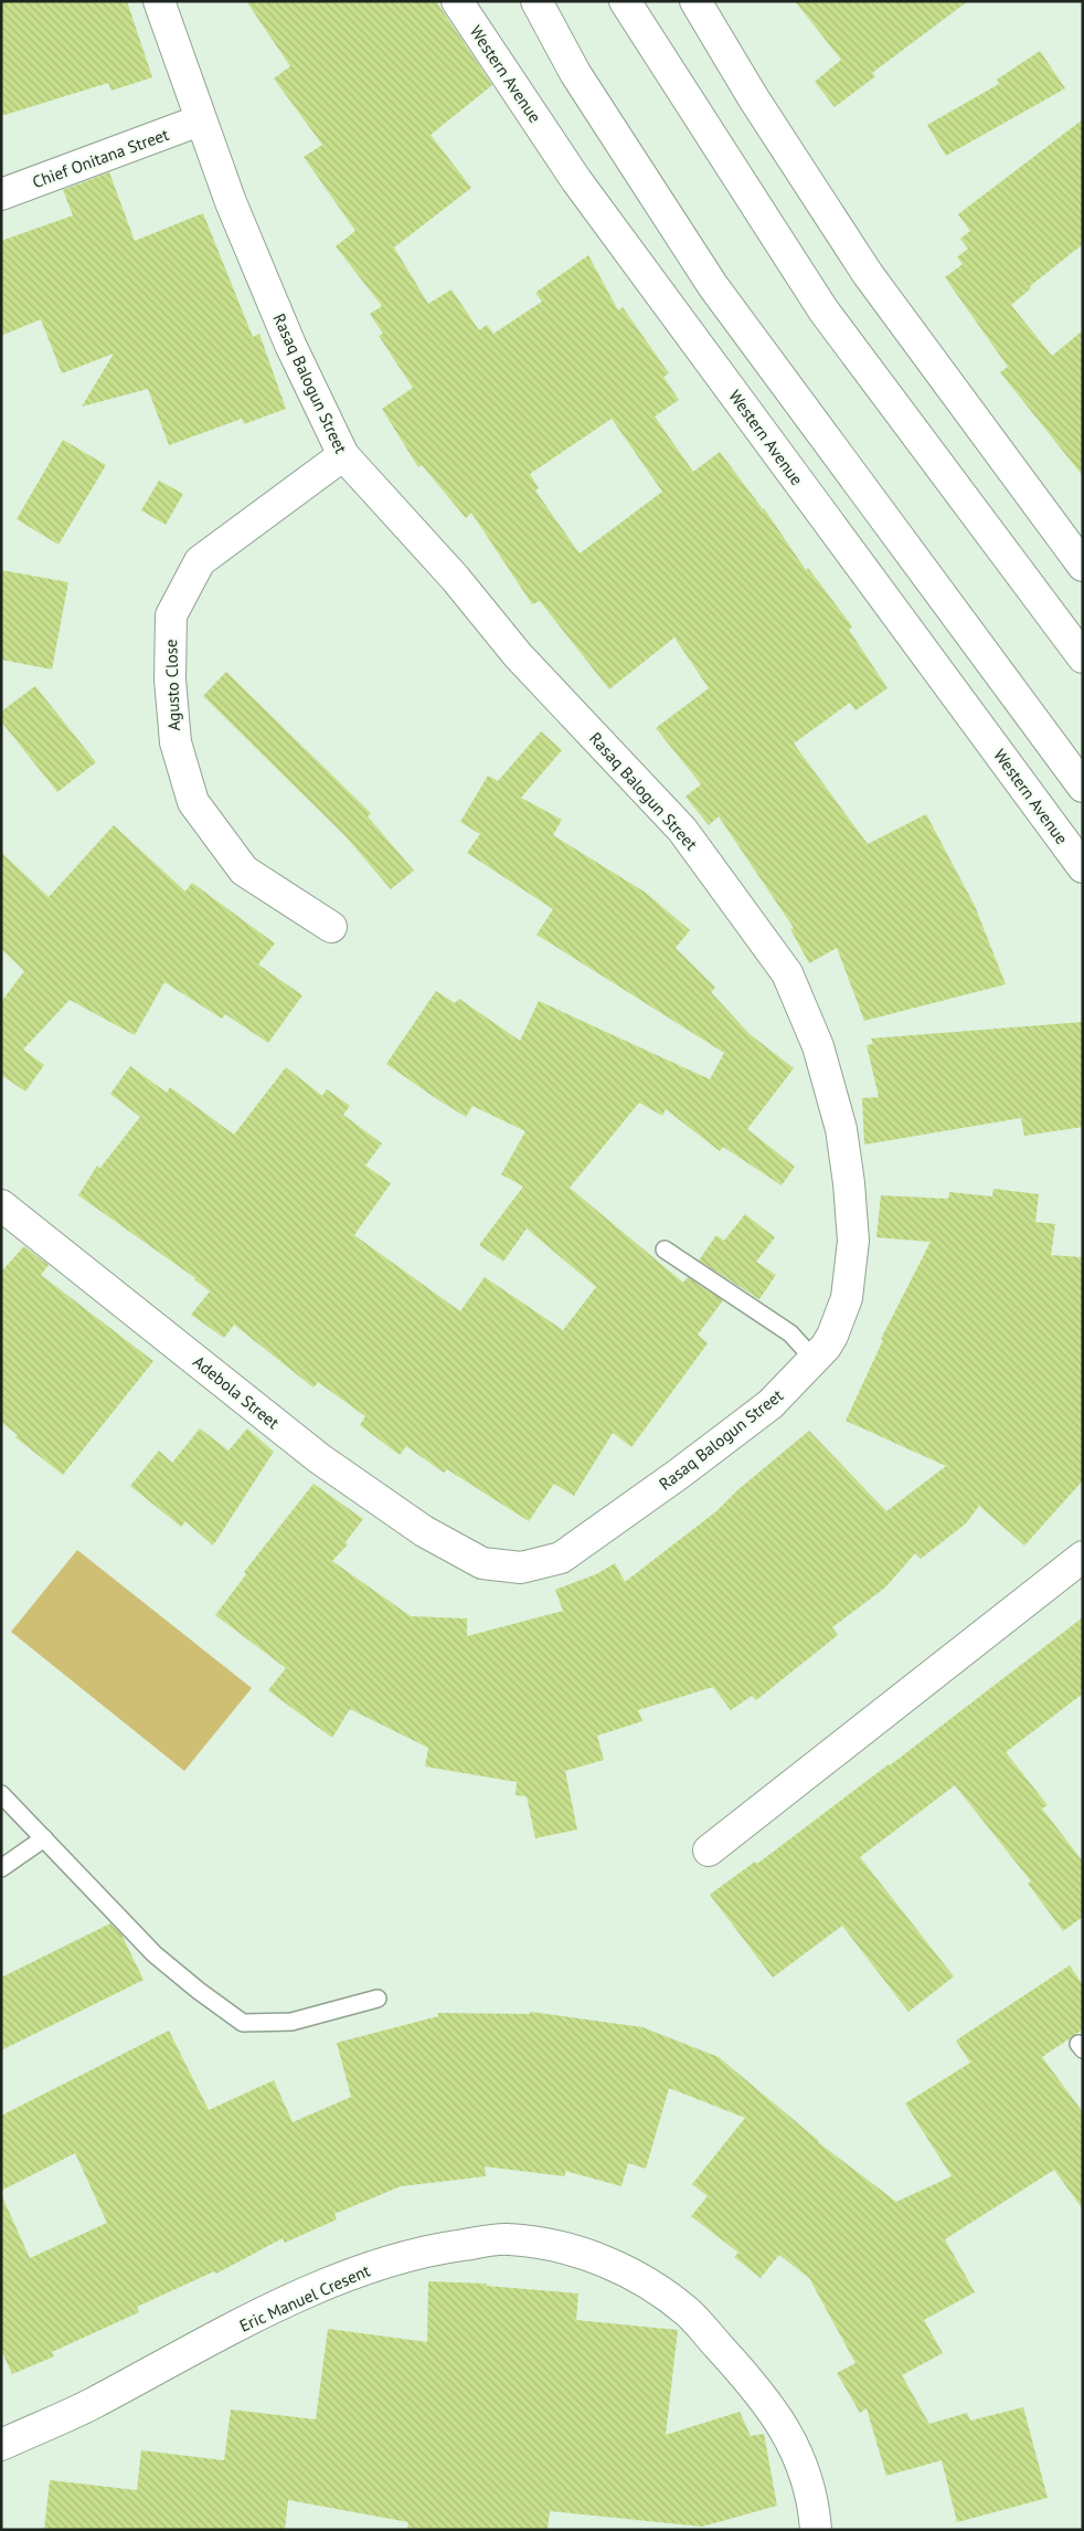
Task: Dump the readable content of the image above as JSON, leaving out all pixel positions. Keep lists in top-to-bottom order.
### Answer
{
  "streets": {
    "main road": [
      "Western Avenue",
      "Chief Onitana Street",
      "Rasaq Balogun Street",
      "Agusto Close",
      "Adebola Street",
      "Eric Manuel Cresent"
    ]
  },
  "crossings": [
    ["Chief Onitana Street", "Rasaq Balogun Street"],
    ["Rasaq Balogun Street", "Agusto Close"],
    ["Rasaq Balogun Street", "Adebola Street"]
  ]
}
